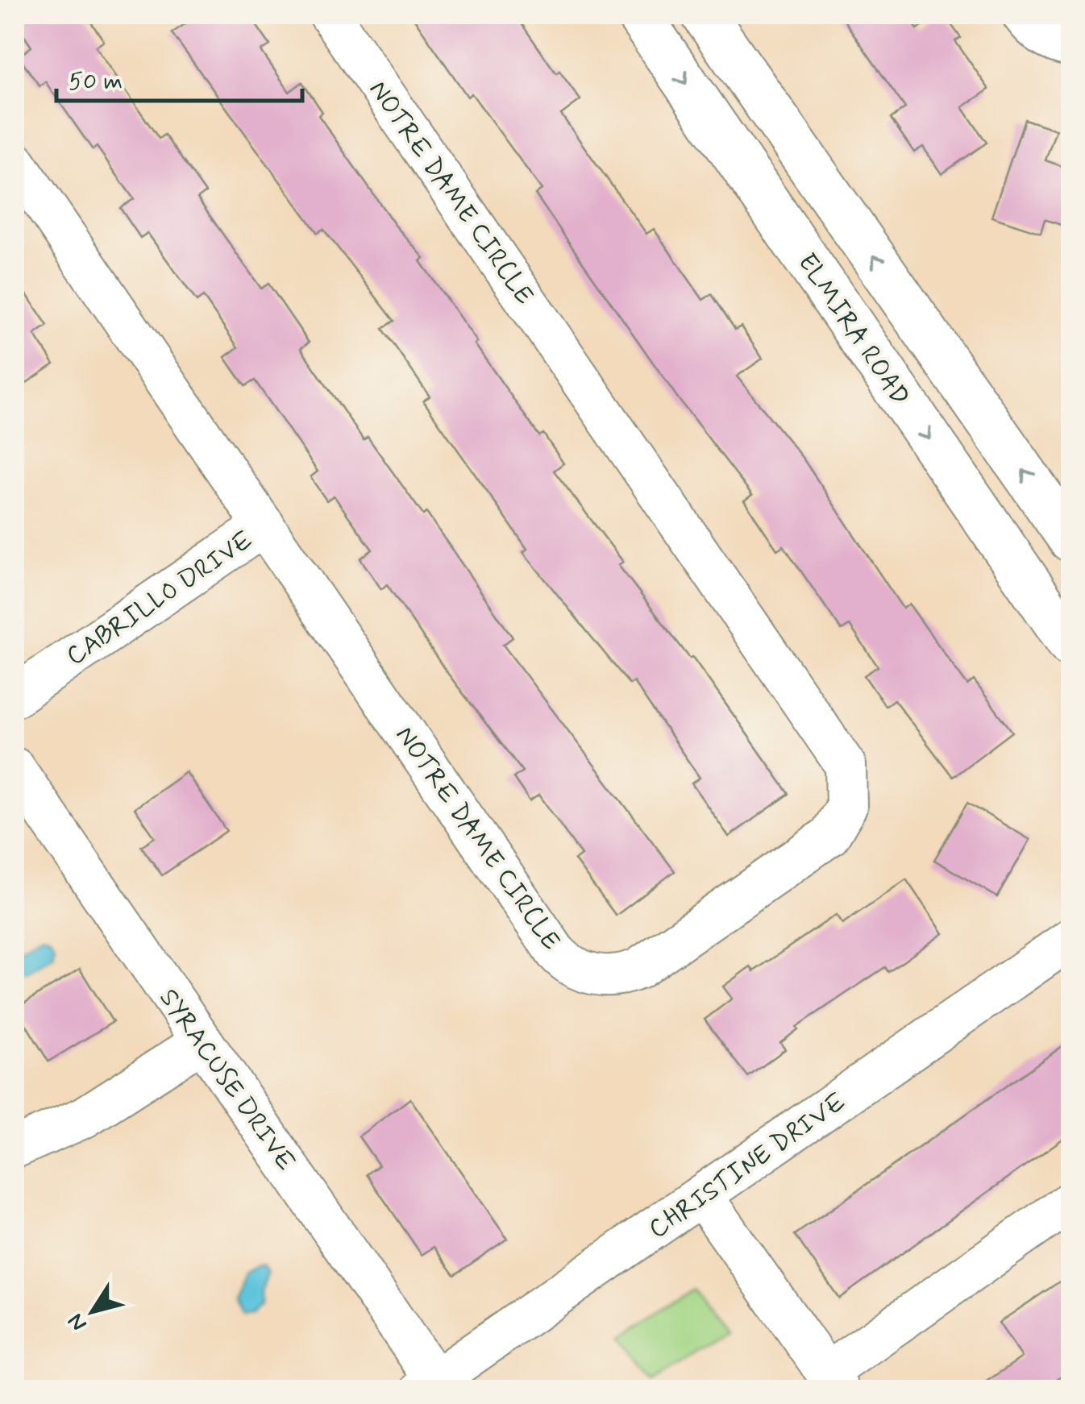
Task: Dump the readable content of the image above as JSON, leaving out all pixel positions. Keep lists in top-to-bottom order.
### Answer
{
  "streets": {
    "main road": ["ELMIRA ROAD"],
    "street": [
      "NOTRE DAME CIRCLE",
      "CABRILLO DRIVE",
      "SYRACUSE DRIVE",
      "CHRISTINE DRIVE"
    ]
  },
  "crossings": [
    ["NOTRE DAME CIRCLE", "CABRILLO DRIVE"],
    ["SYRACUSE DRIVE", "CHRISTINE DRIVE"]
  ],
  "scale_bar": "50 m",
  "north": "bottom left"
}
